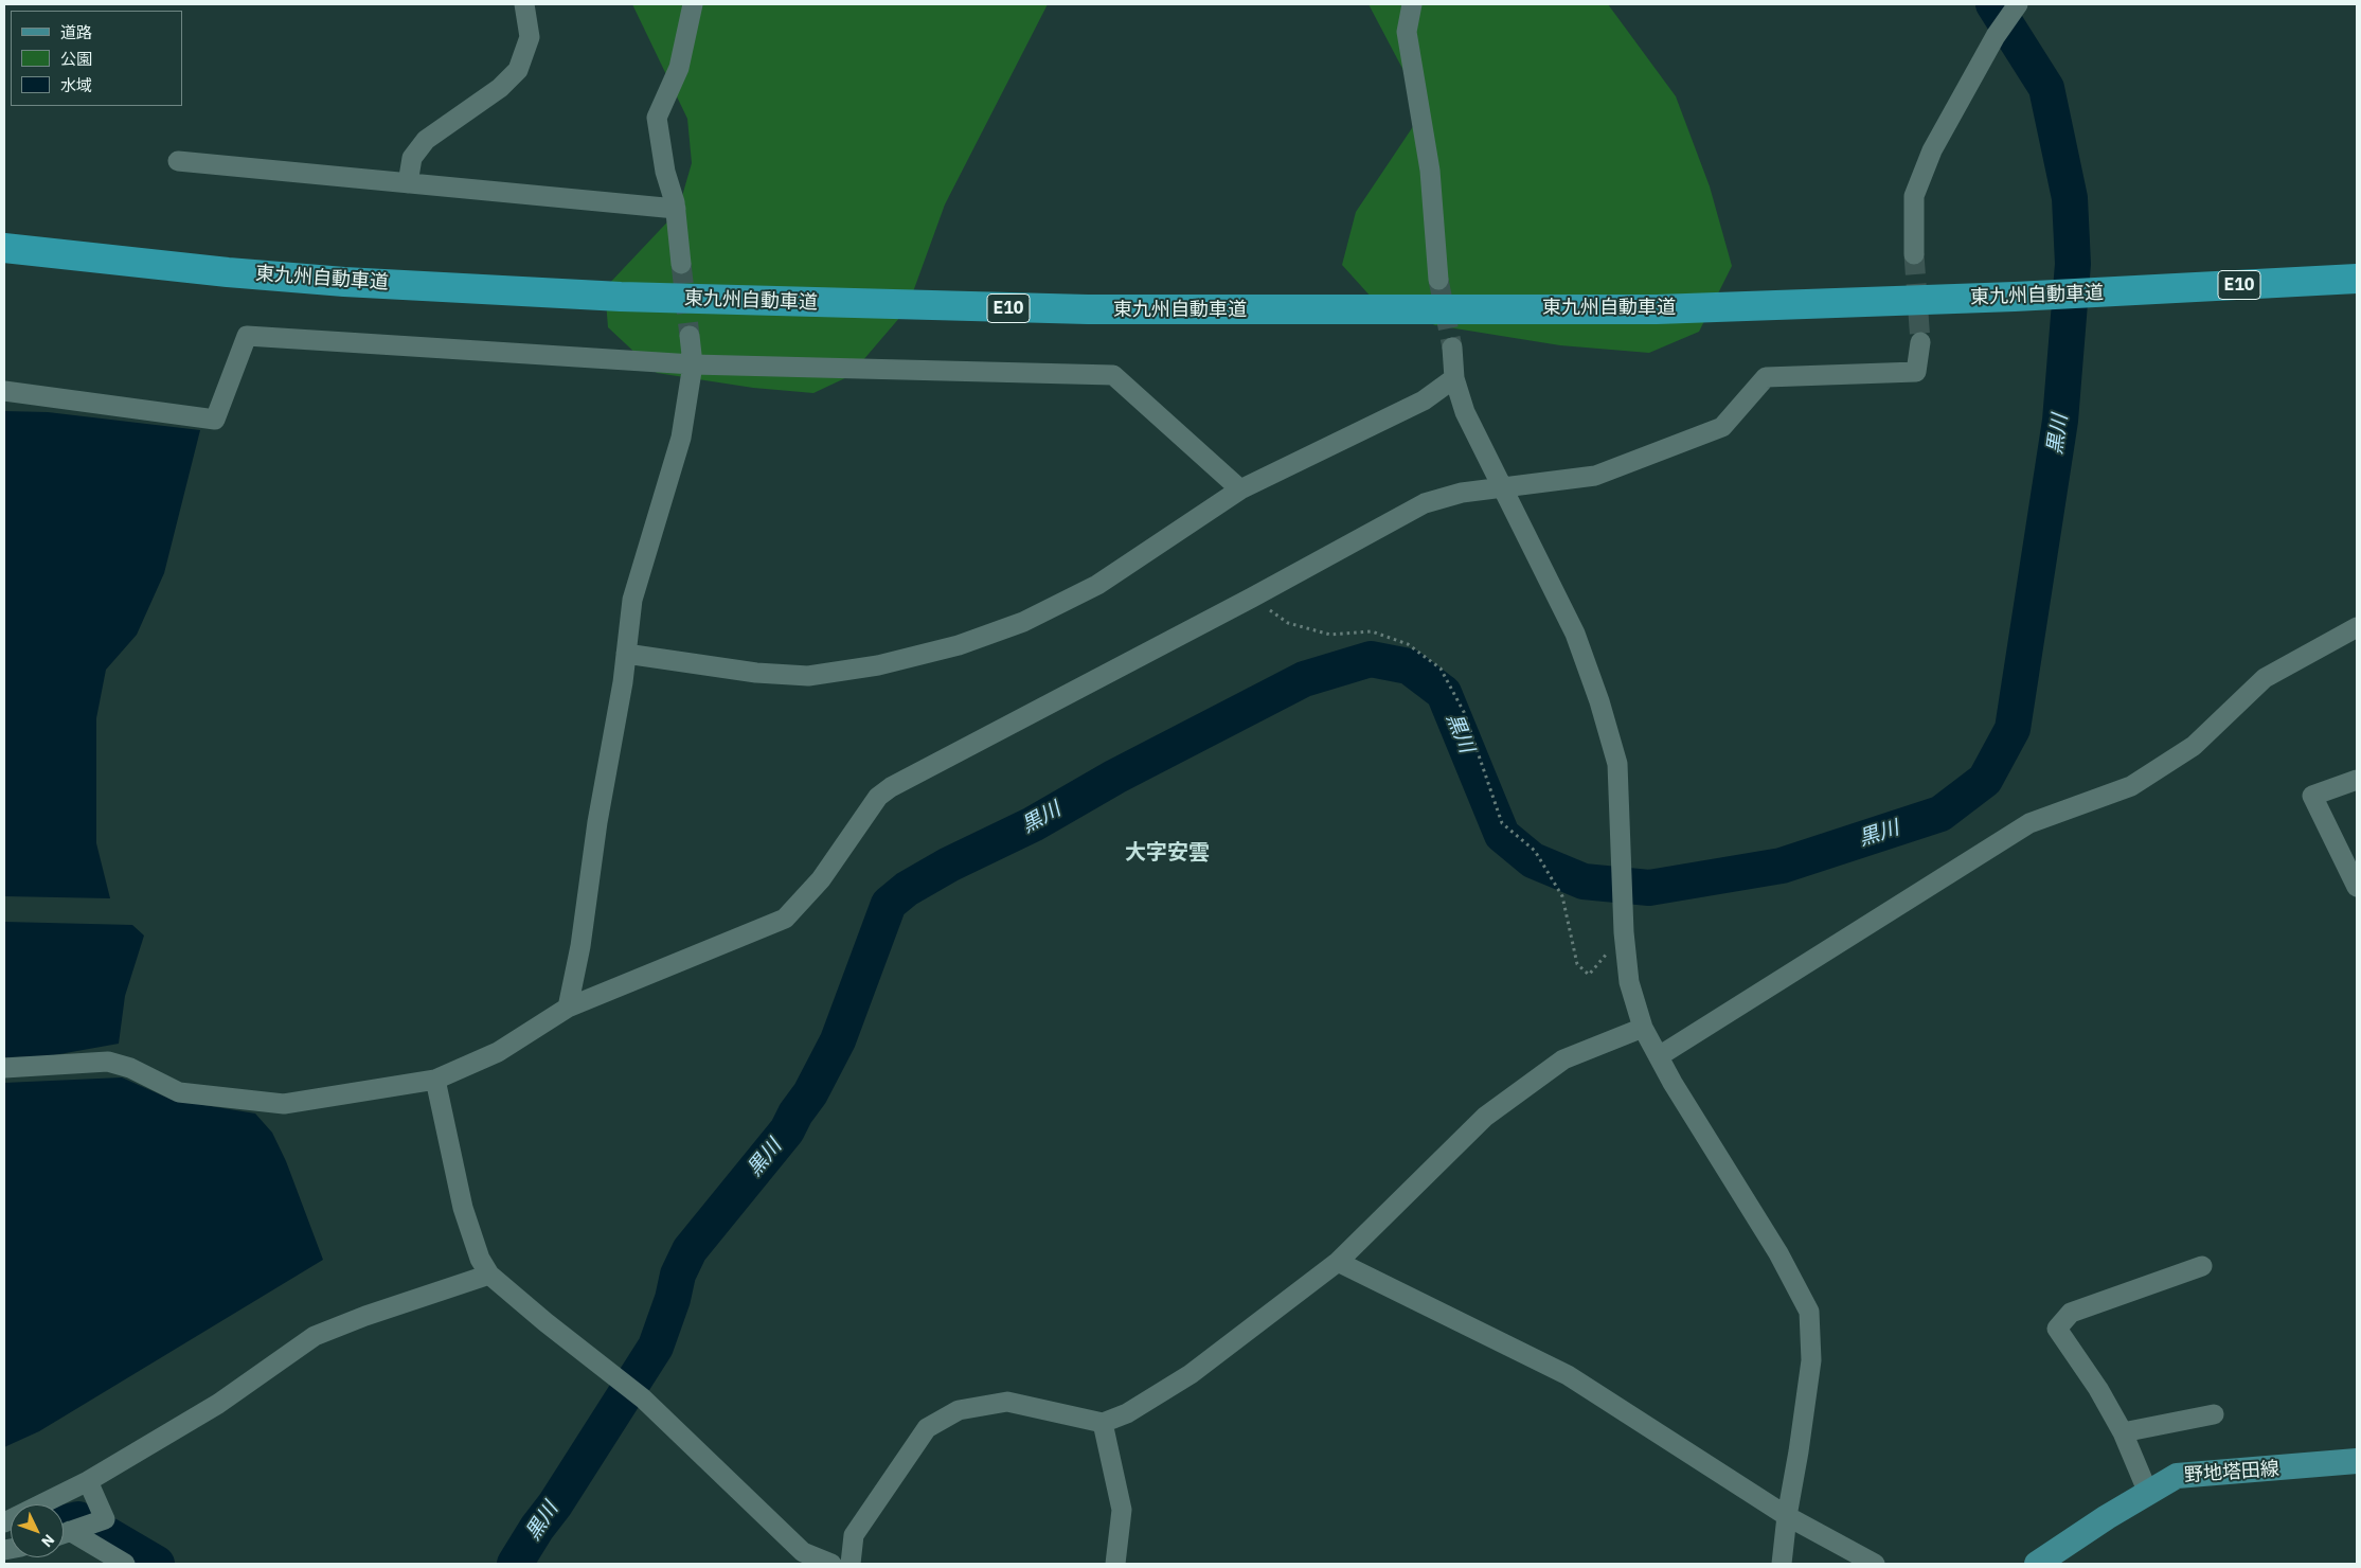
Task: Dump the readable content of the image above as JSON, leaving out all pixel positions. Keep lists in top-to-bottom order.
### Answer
{
  "streets": {
    "highway": ["東九州自動車道", "E10"],
    "main road": ["野地塔田線"]
  },
  "districts": ["大字安雲"],
  "water": ["黒川"],
  "legend": ["道路", "公園", "水域"],
  "north": "bottom right"
}
